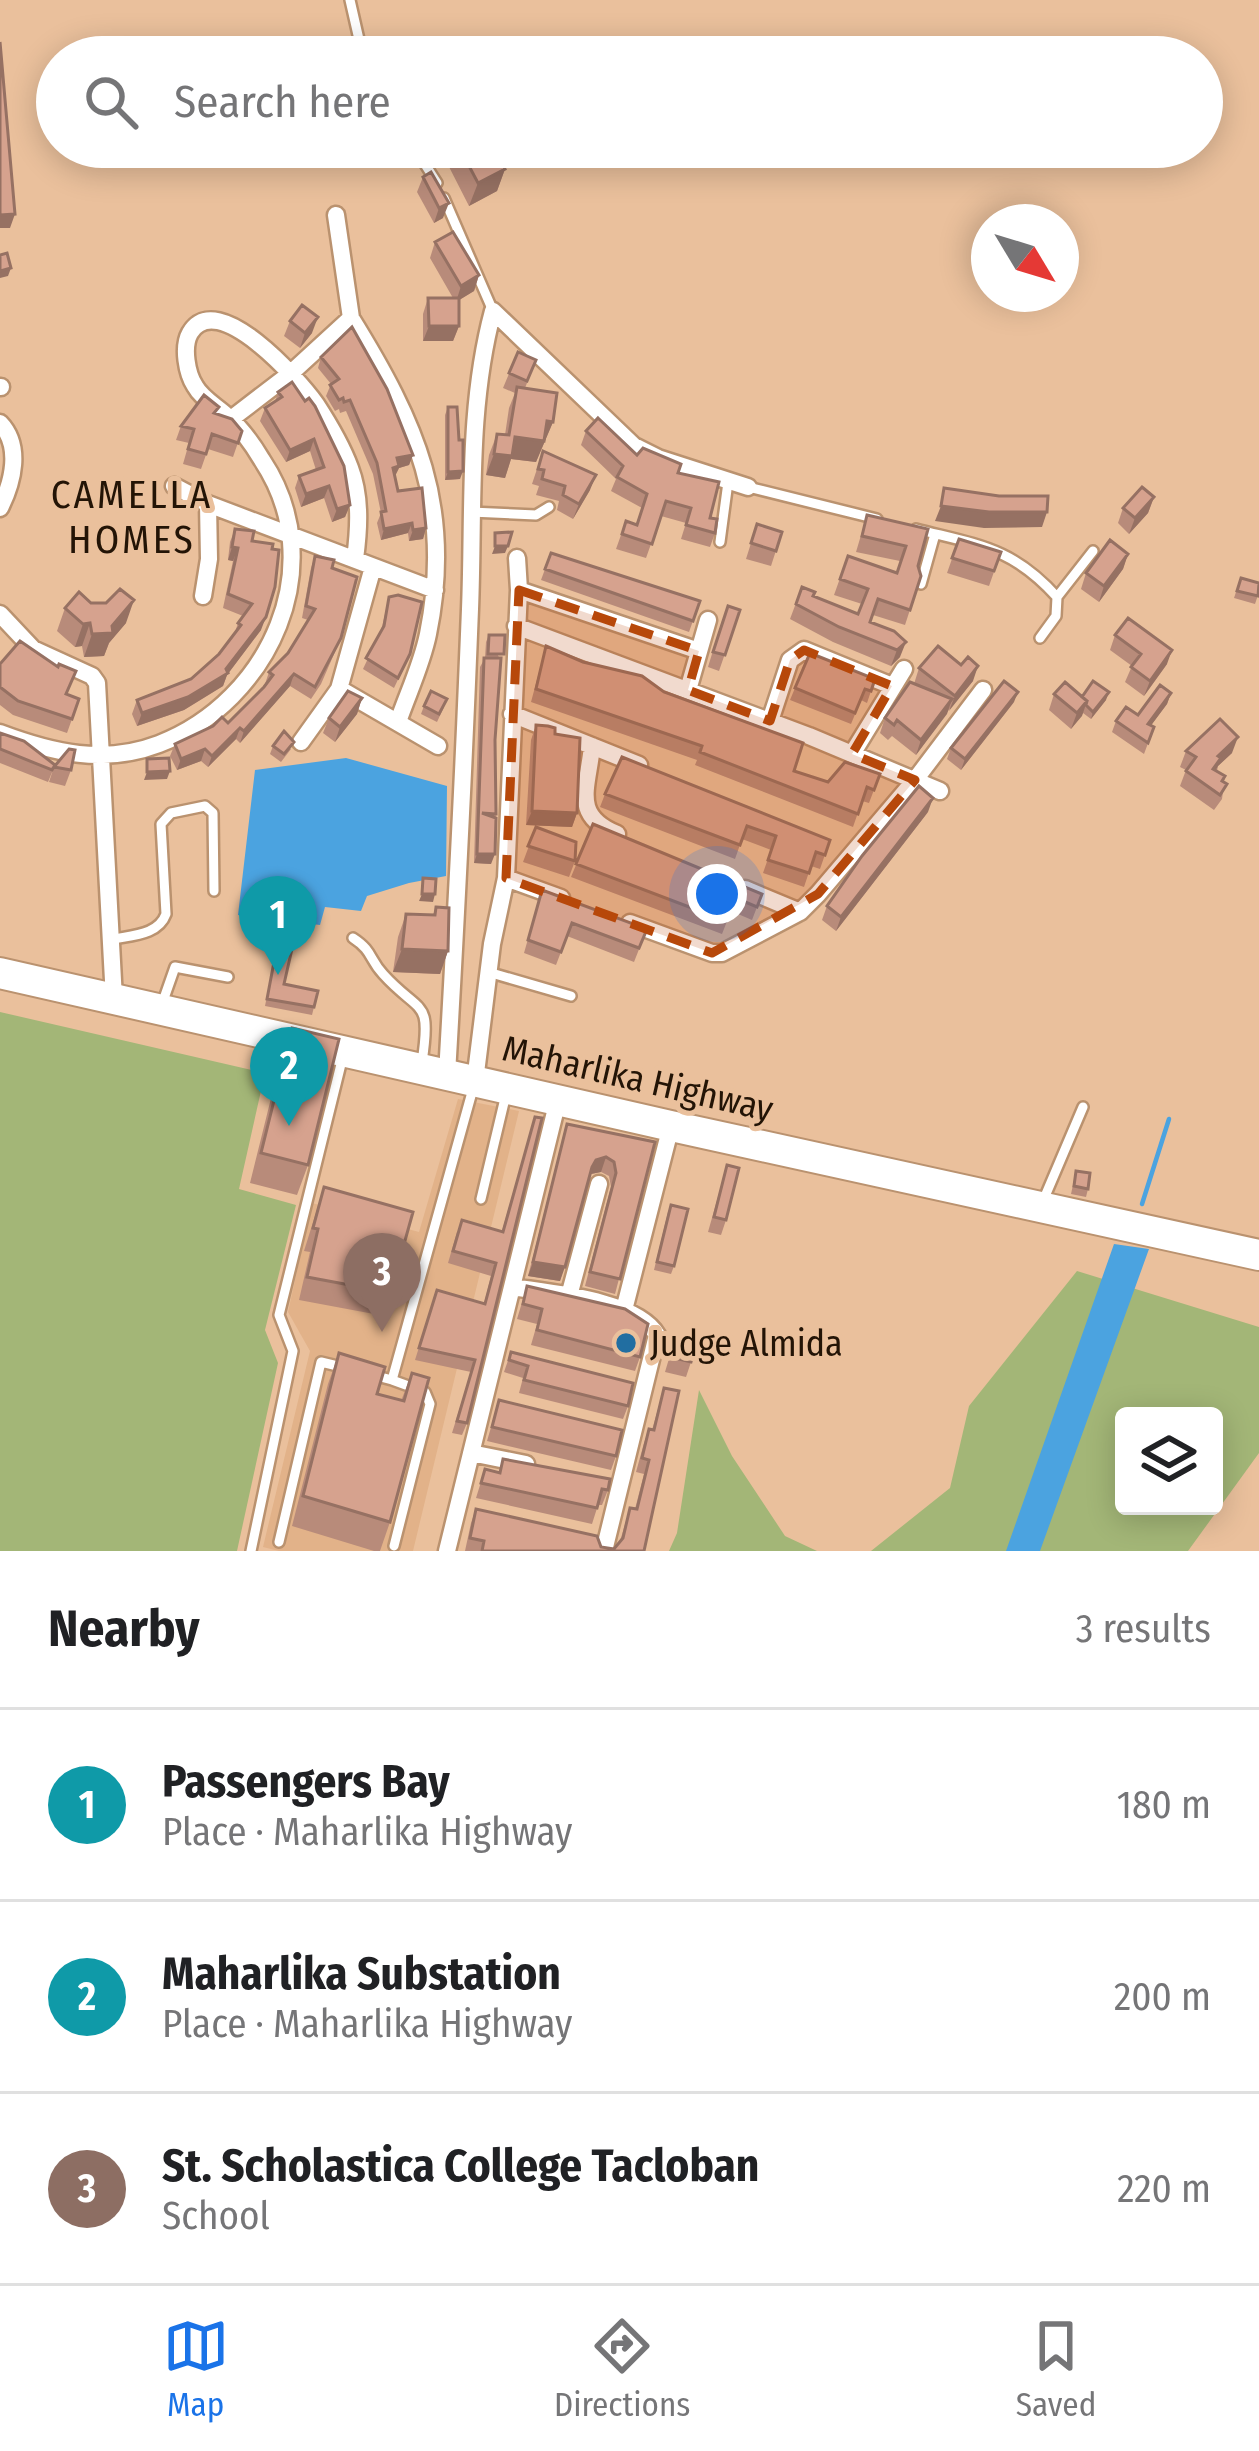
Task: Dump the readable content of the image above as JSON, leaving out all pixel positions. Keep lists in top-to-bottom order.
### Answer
{
  "streets": {
    "highway": ["Maharlika Highway"]
  },
  "districts": ["CAMELLA HOMES"],
  "places": ["Judge Almida"],
  "north": "bottom right",
  "page": {
    "search": "Search here",
    "pins": ["1", "2", "3"],
    "heading": ["Nearby", "3 results"],
    "list": [
      {
        "mark": "1",
        "name": "Passengers Bay",
        "note": "Place · Maharlika Highway",
        "value": "180 m"
      },
      {
        "mark": "2",
        "name": "Maharlika Substation",
        "note": "Place · Maharlika Highway",
        "value": "200 m"
      },
      {
        "mark": "3",
        "name": "St. Scholastica College Tacloban",
        "note": "School",
        "value": "220 m"
      }
    ],
    "nav": ["Map", "Directions", "Saved"]
  }
}
